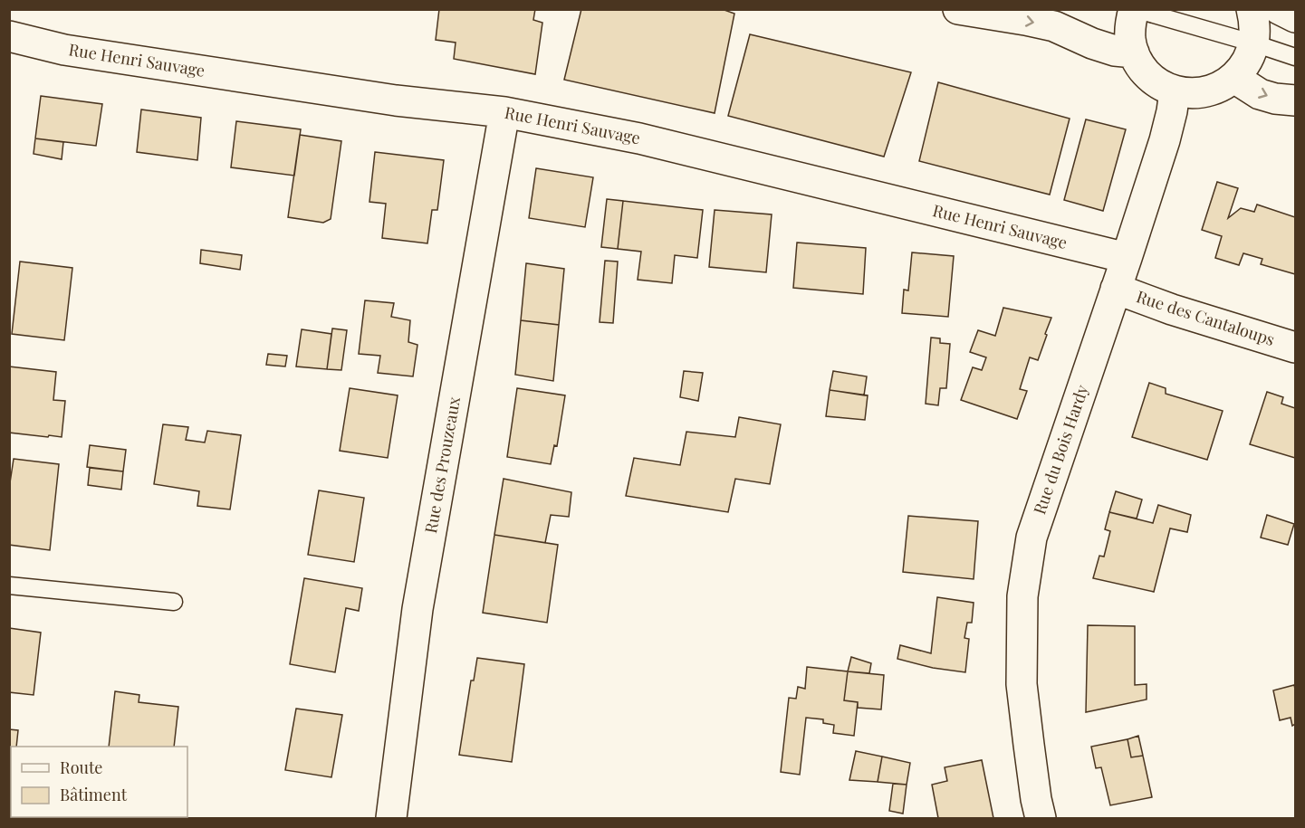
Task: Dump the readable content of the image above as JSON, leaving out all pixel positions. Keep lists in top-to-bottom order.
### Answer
{
  "streets": {
    "street": [
      "Rue Henri Sauvage",
      "Rue des Cantaloups",
      "Rue du Bois Hardy",
      "Rue des Prouzeaux"
    ]
  },
  "crossings": [
    ["Rue Henri Sauvage", "Rue du Bois Hardy"],
    ["Rue Henri Sauvage", "Rue des Prouzeaux"],
    ["Rue des Cantaloups", "Rue du Bois Hardy"]
  ],
  "legend": ["Route", "Bâtiment"]
}
